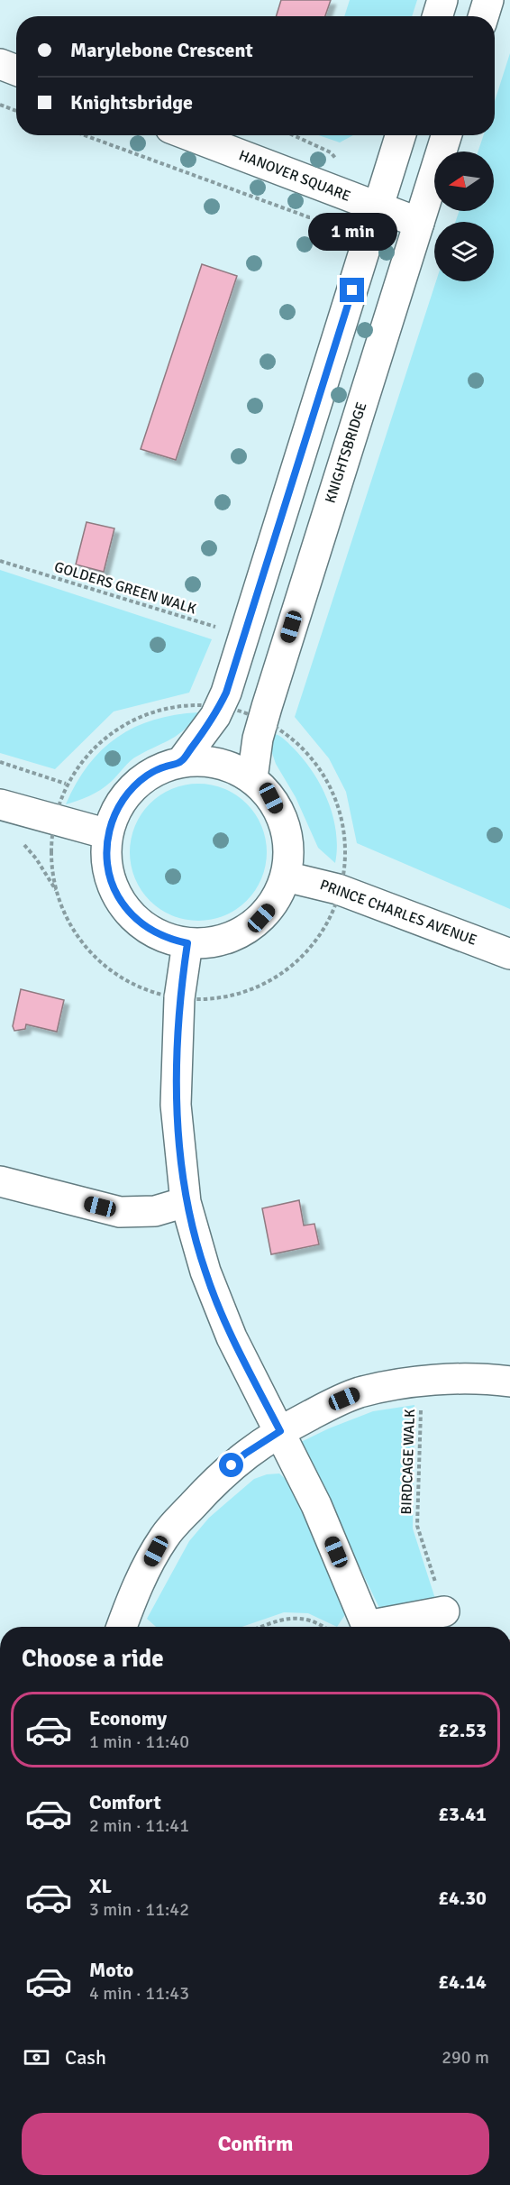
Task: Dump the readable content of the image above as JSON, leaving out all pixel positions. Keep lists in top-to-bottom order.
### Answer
{
  "streets": {
    "street": ["HANOVER SQUARE", "KNIGHTSBRIDGE", "PRINCE CHARLES AVENUE"],
    "path": ["GOLDERS GREEN WALK", "BIRDCAGE WALK"]
  },
  "crossings": [
    ["HANOVER SQUARE", "KNIGHTSBRIDGE"],
    ["KNIGHTSBRIDGE", "PRINCE CHARLES AVENUE"]
  ],
  "north": "left",
  "page": {
    "banner": ["Marylebone Crescent", "Knightsbridge"],
    "bubble": "1 min",
    "heading": "Choose a ride",
    "list": [
      {
        "name": "Economy",
        "note": "1 min · 11:40",
        "value": "£2.53"
      },
      {
        "name": "Comfort",
        "note": "2 min · 11:41",
        "value": "£3.41"
      },
      {
        "name": "XL",
        "note": "3 min · 11:42",
        "value": "£4.30"
      },
      {
        "name": "Moto",
        "note": "4 min · 11:43",
        "value": "£4.14"
      }
    ],
    "pay": ["Cash", "290 m"],
    "buttons": "Confirm"
  }
}
